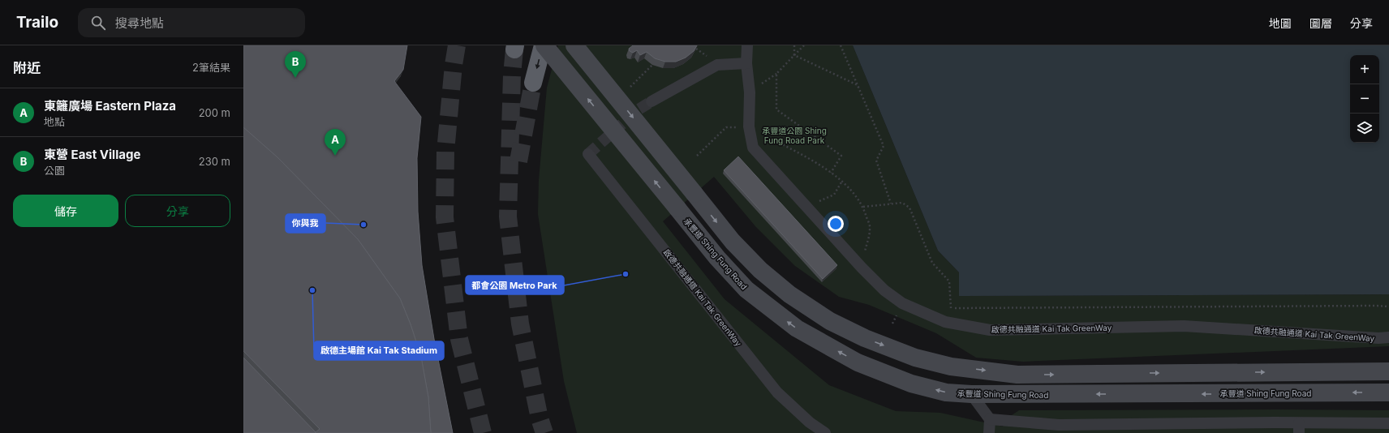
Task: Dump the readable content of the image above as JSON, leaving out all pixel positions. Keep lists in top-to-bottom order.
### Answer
{
  "streets": {
    "main road": ["承豐道 Shing Fung Road"],
    "street": ["啟德共融通道 Kai Tak GreenWay"]
  },
  "parks": ["承豐道公園 Shing Fung Road Park"],
  "places": ["你與我", "都會公園 Metro Park", "啟德主場館 Kai Tak Stadium"],
  "page": {
    "header": "Trailo",
    "search": "搜尋地點",
    "nav": ["地圖", "圖層", "分享"],
    "heading": ["附近", "2筆結果"],
    "pins": ["B", "A"],
    "map_buttons": ["+", "−"],
    "list": [
      {
        "mark": "A",
        "name": "東籬廣場 Eastern Plaza",
        "note": "地點",
        "value": "200 m"
      },
      {
        "mark": "B",
        "name": "東營 East Village",
        "note": "公園",
        "value": "230 m"
      }
    ],
    "buttons": ["儲存", "分享"]
  }
}
